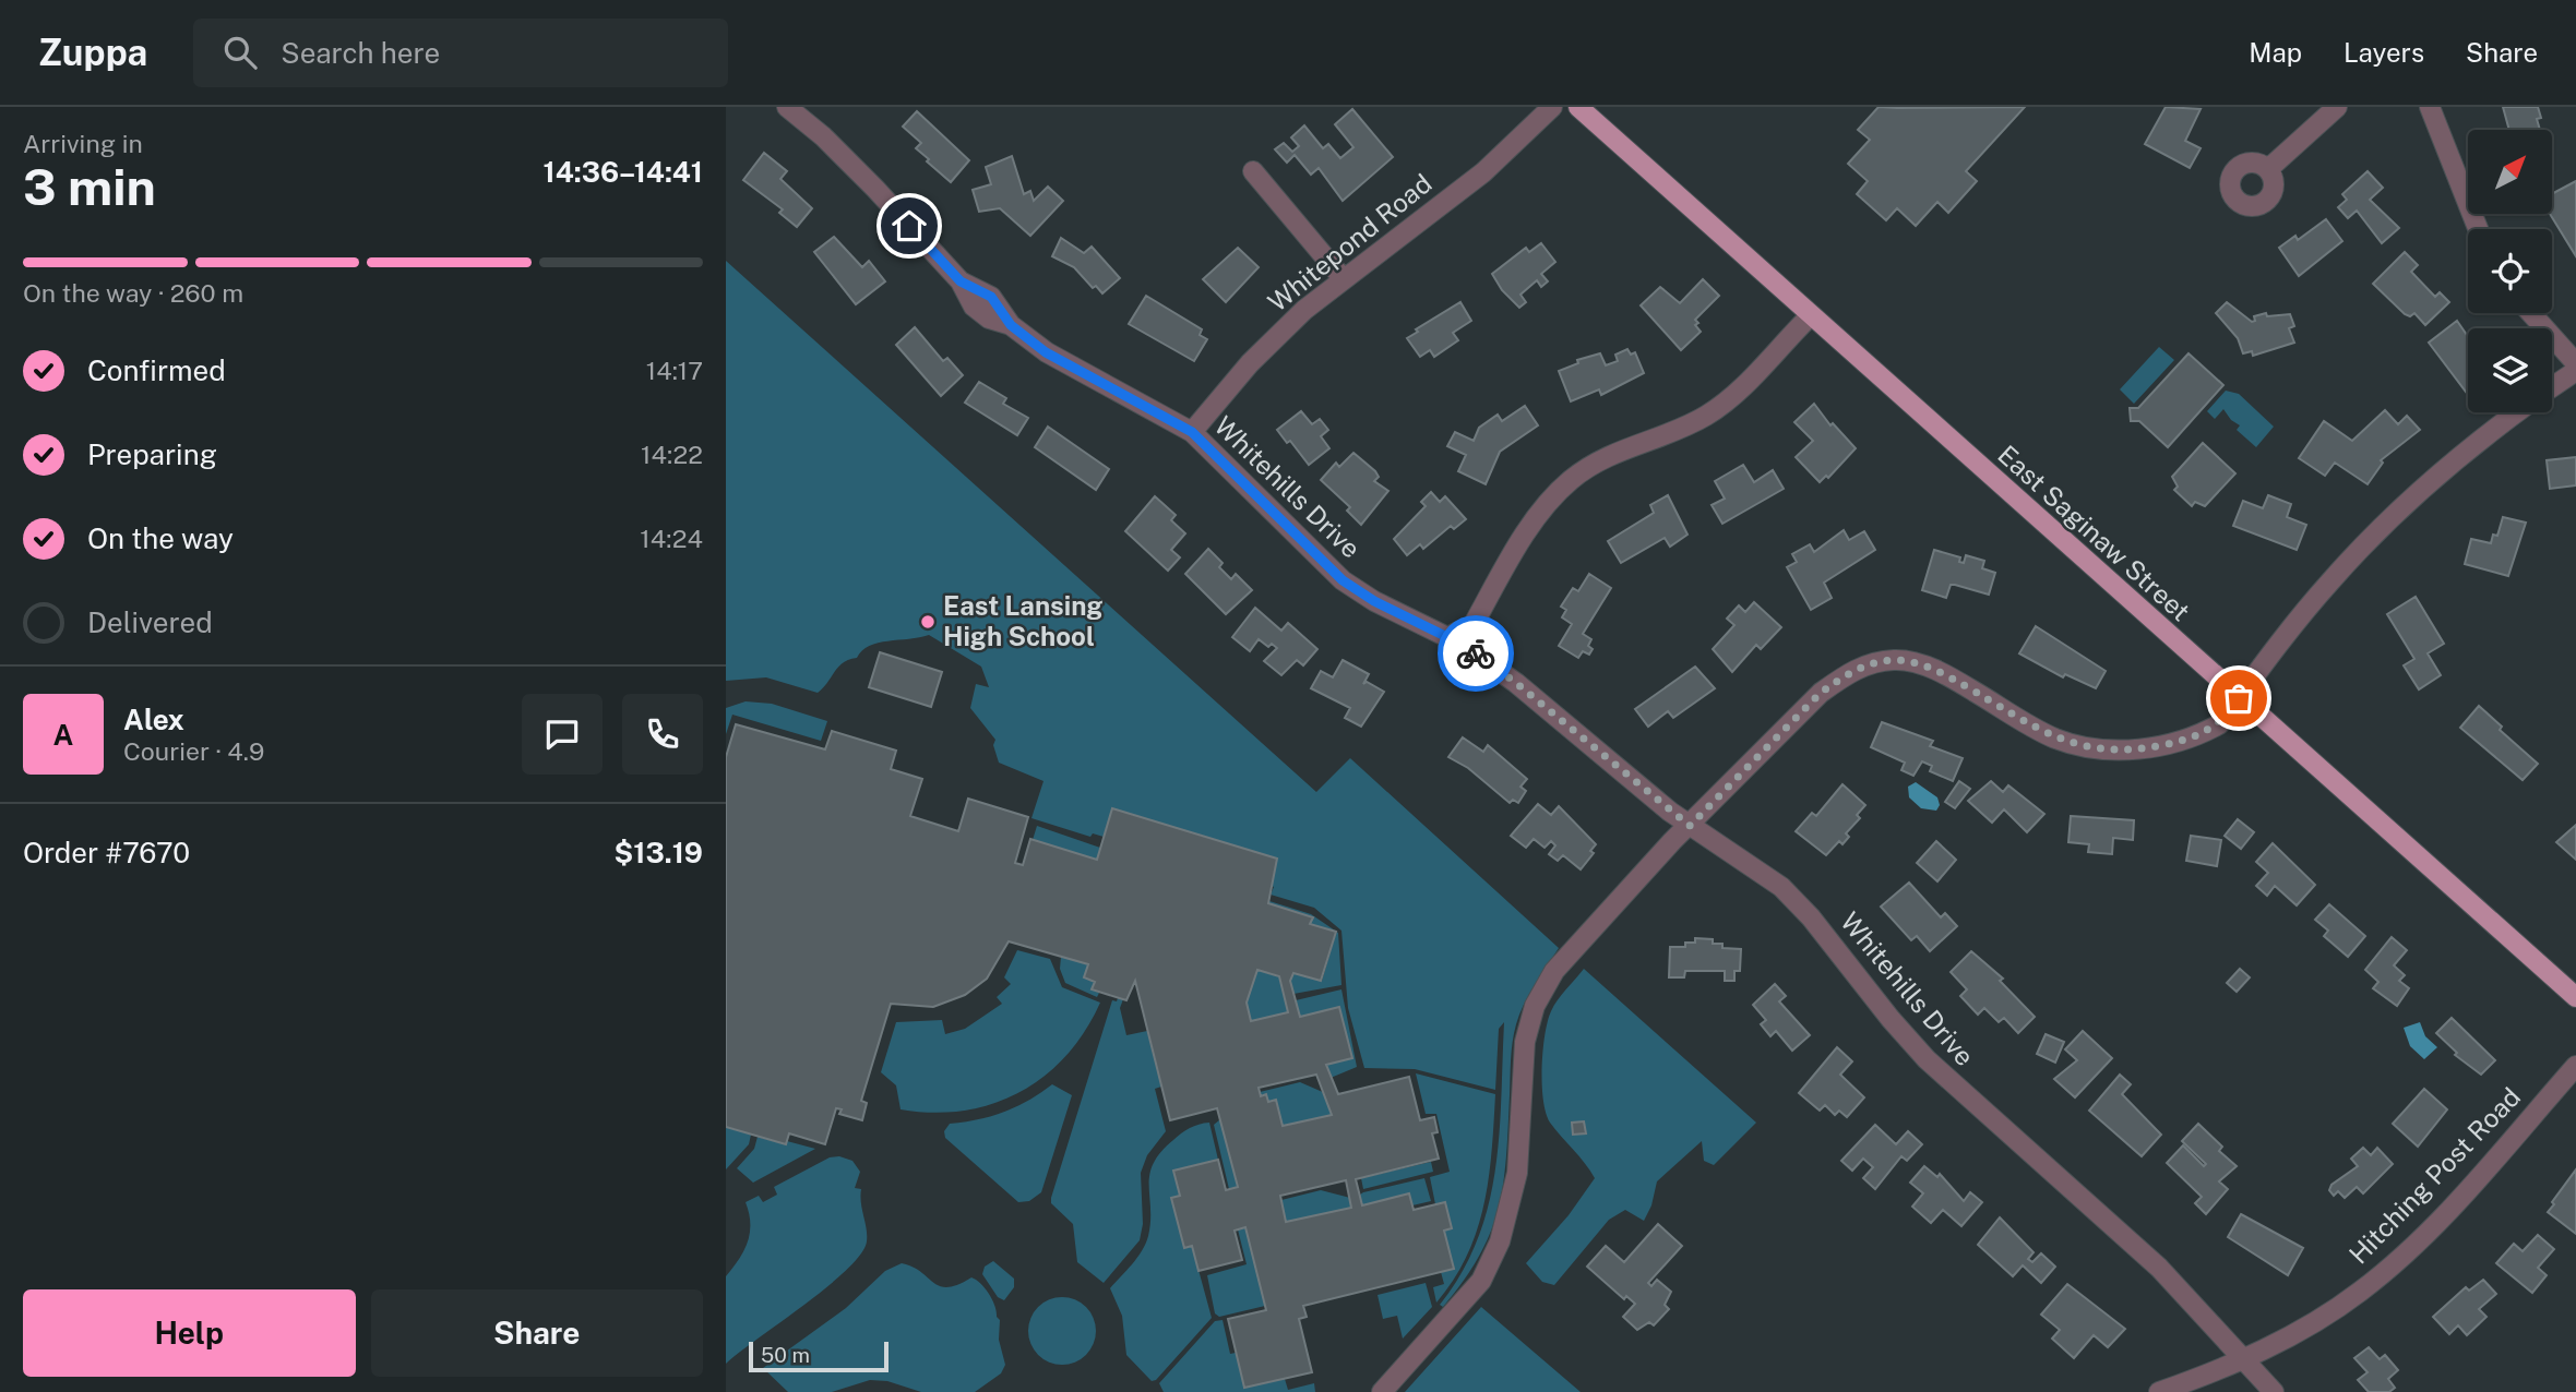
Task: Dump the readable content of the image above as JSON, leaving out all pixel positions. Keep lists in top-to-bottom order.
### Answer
{
  "streets": {
    "main road": ["East Saginaw Street"],
    "street": ["Whitepond Road", "Whitehills Drive", "Hitching Post Road"]
  },
  "crossings": [
    ["Whitepond Road", "Whitehills Drive"],
    ["Whitehills Drive", "Hitching Post Road"]
  ],
  "places": ["East Lansing High School"],
  "scale_bar": "50 m",
  "north": "top right",
  "page": {
    "header": "Zuppa",
    "search": "Search here",
    "nav": ["Map", "Layers", "Share"],
    "heading": ["3 min", "Arriving in", "14:36–14:41"],
    "panel": [
      "Alex",
      "Courier · 4.9",
      "Order #7670",
      "$13.19"
    ],
    "bar": "On the way · 260 m",
    "list": [
      ["Confirmed", "14:17"],
      ["Preparing", "14:22"],
      ["On the way", "14:24"],
      "Delivered"
    ],
    "round": "A",
    "buttons": ["Help", "Share"],
    "scale": "50 m"
  }
}
